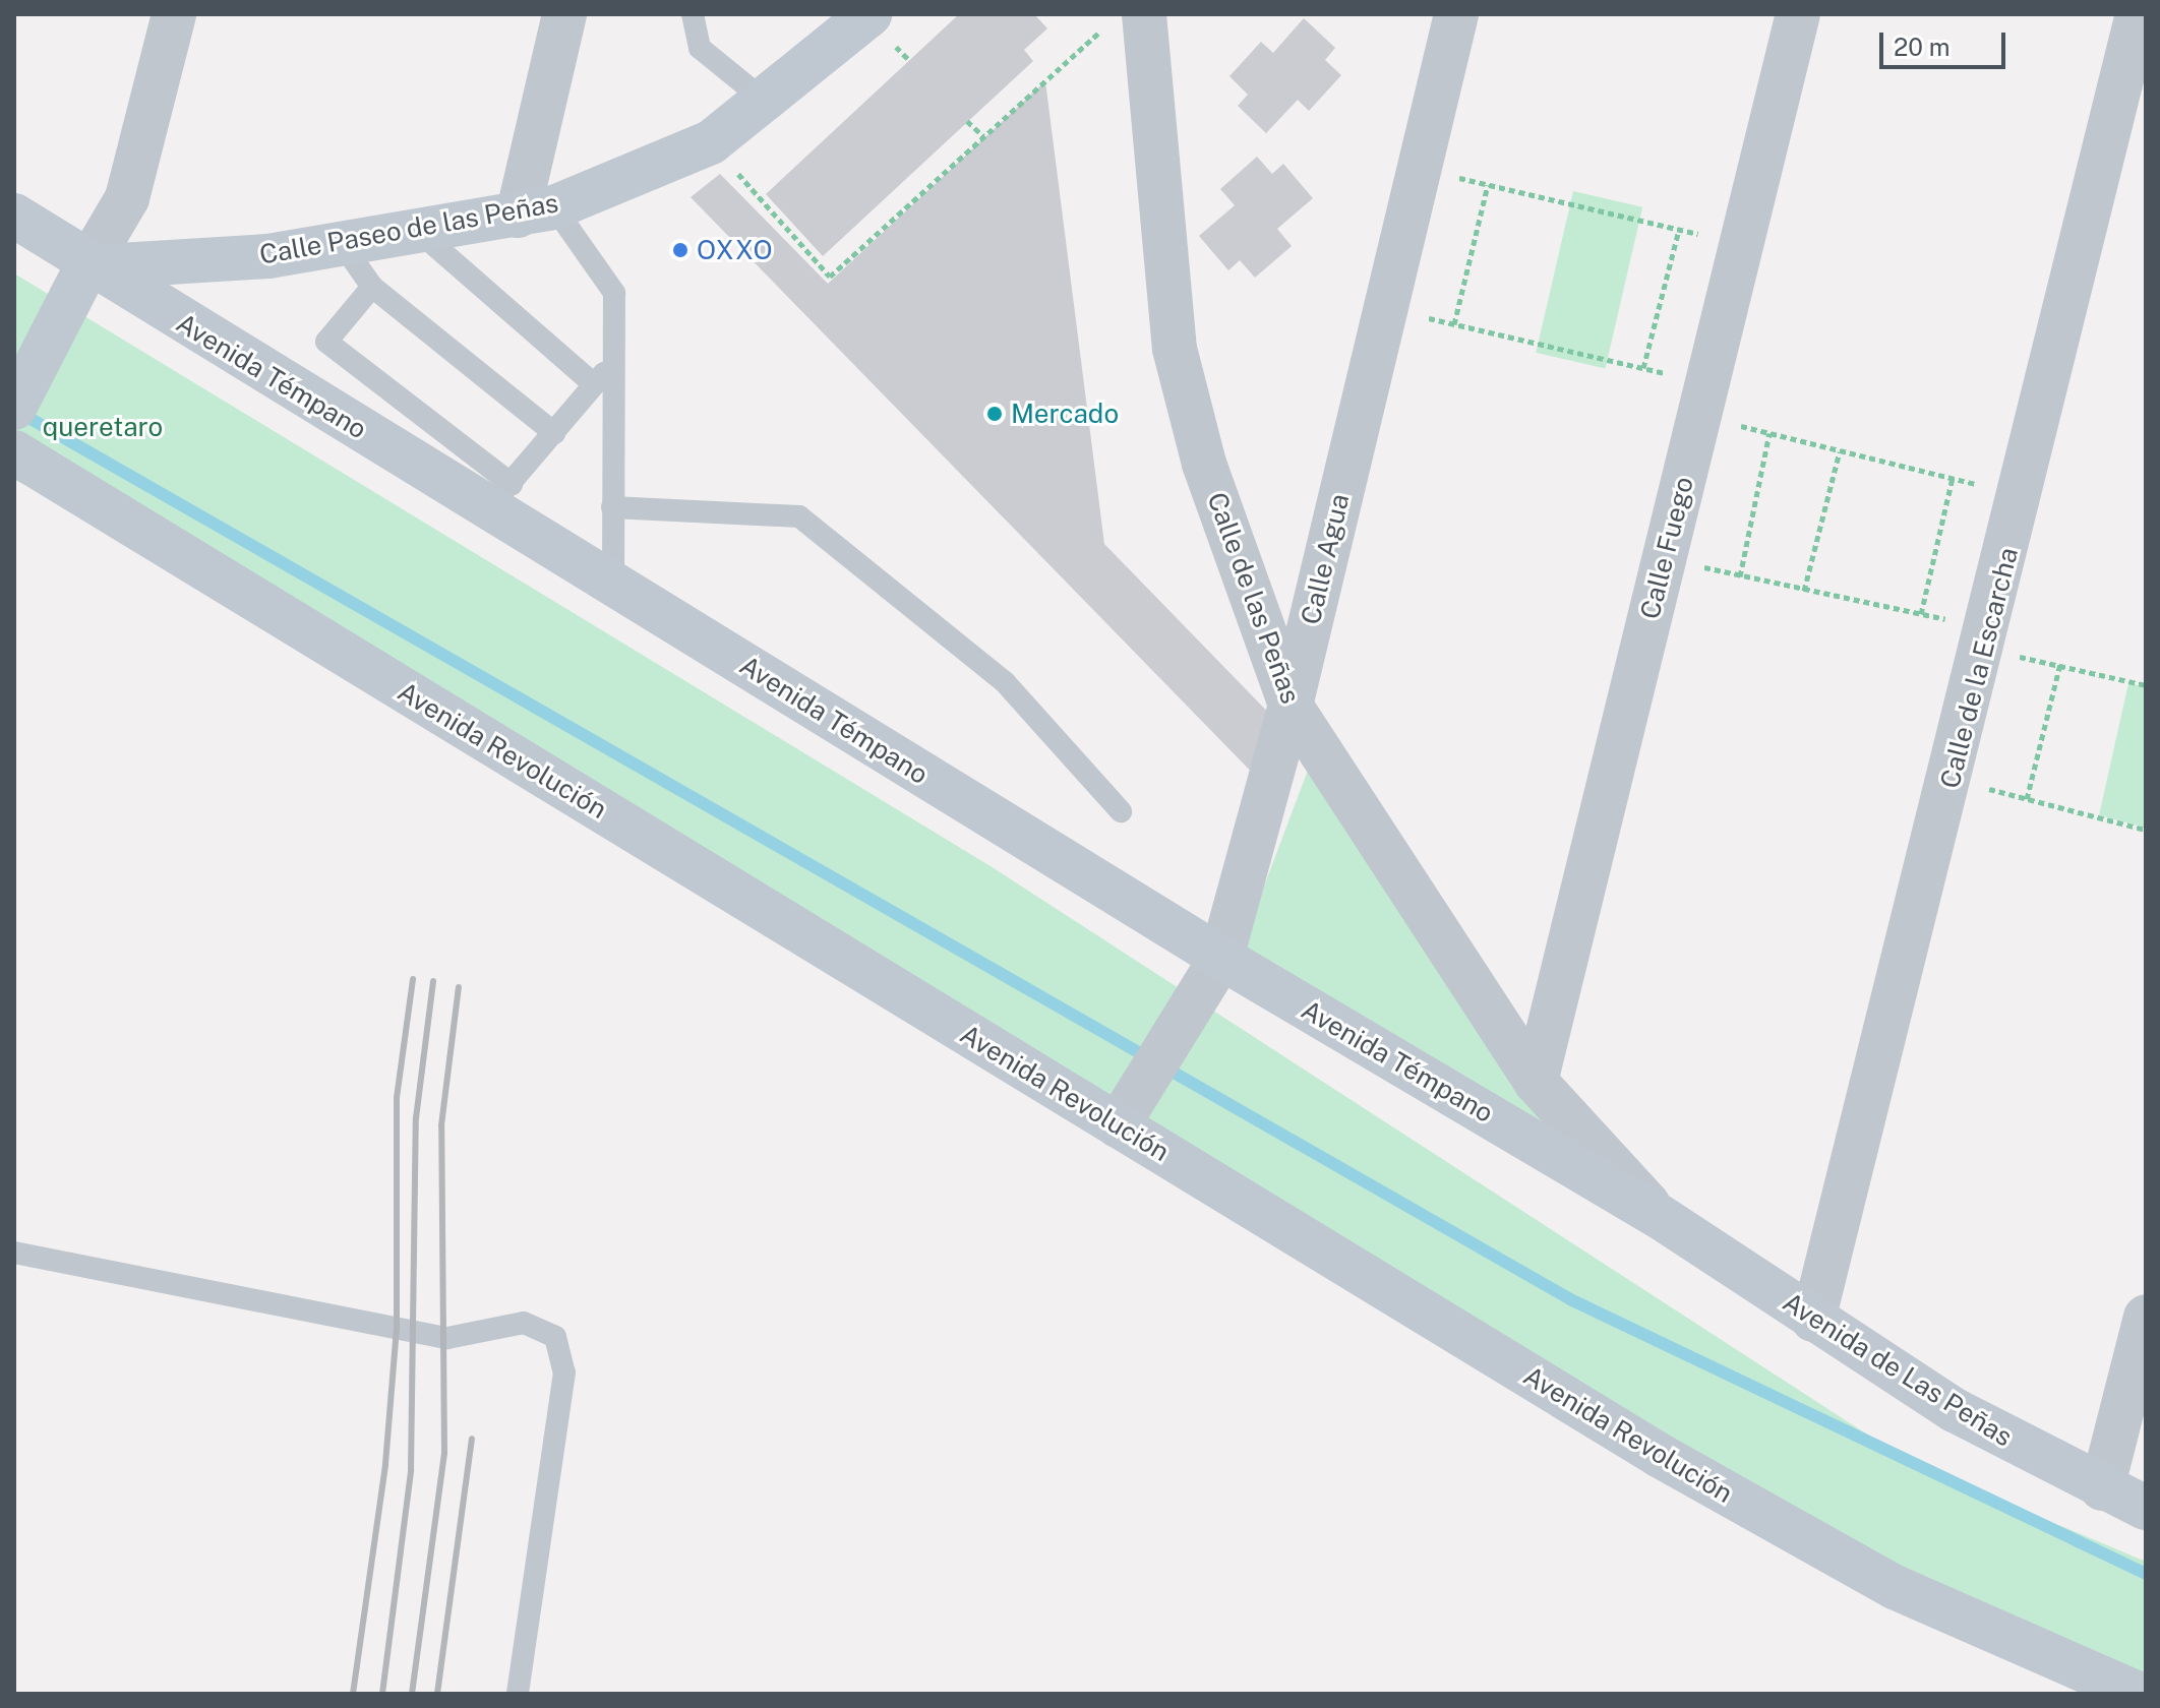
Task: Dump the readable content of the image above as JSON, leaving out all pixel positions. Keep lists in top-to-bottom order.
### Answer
{
  "streets": {
    "main road": [
      "Calle Paseo de las Peñas",
      "Avenida Témpano",
      "Avenida Revolución",
      "Avenida de Las Peñas"
    ],
    "street": [
      "Calle Fuego",
      "Calle Agua",
      "Calle de las Peñas",
      "Calle de la Escarcha"
    ]
  },
  "crossings": [
    ["Calle Paseo de las Peñas", "Avenida Témpano"],
    ["Avenida Témpano", "Calle Agua"],
    ["Avenida Témpano", "Calle de las Peñas"],
    ["Avenida Témpano", "Avenida de Las Peñas"],
    ["Calle Fuego", "Calle de las Peñas"],
    ["Calle Agua", "Calle de las Peñas"],
    ["Calle Agua", "Avenida Revolución"],
    ["Calle de las Peñas", "Avenida de Las Peñas"],
    ["Calle de la Escarcha", "Avenida de Las Peñas"]
  ],
  "parks": ["queretaro"],
  "places": ["OXXO", "Mercado"],
  "scale_bar": "20 m"
}
